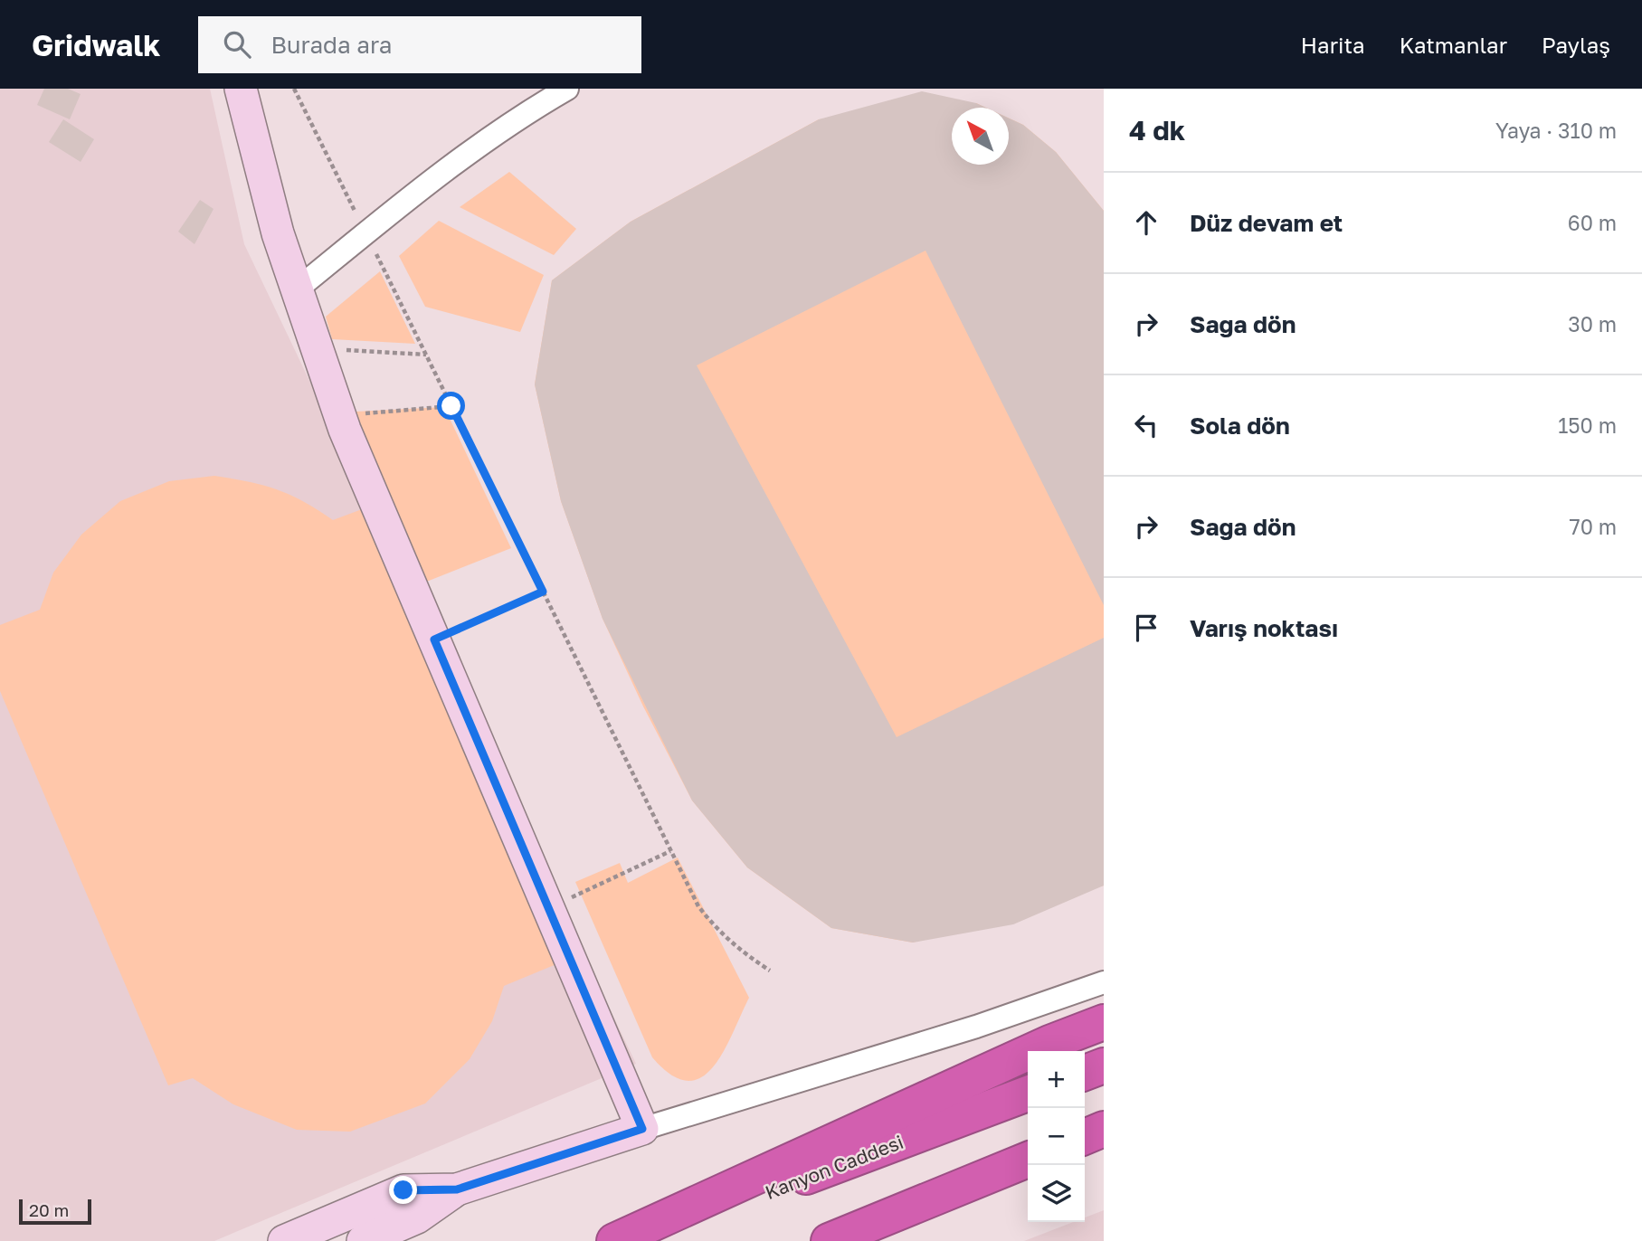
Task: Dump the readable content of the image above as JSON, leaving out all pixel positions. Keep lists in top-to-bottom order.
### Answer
{
  "streets": {
    "highway": ["Kanyon Caddesi"]
  },
  "scale_bar": "20 m",
  "north": "top left",
  "page": {
    "header": "Gridwalk",
    "search": "Burada ara",
    "nav": ["Harita", "Katmanlar", "Paylaş"],
    "heading": ["4 dk", "Yaya · 310 m"],
    "list": [
      ["Düz devam et", "60 m"],
      ["Sağa dön", "30 m"],
      ["Sola dön", "150 m"],
      ["Sağa dön", "70 m"],
      "Varış noktası"
    ],
    "map_buttons": ["+", "−"],
    "scale": "20 m"
  }
}
